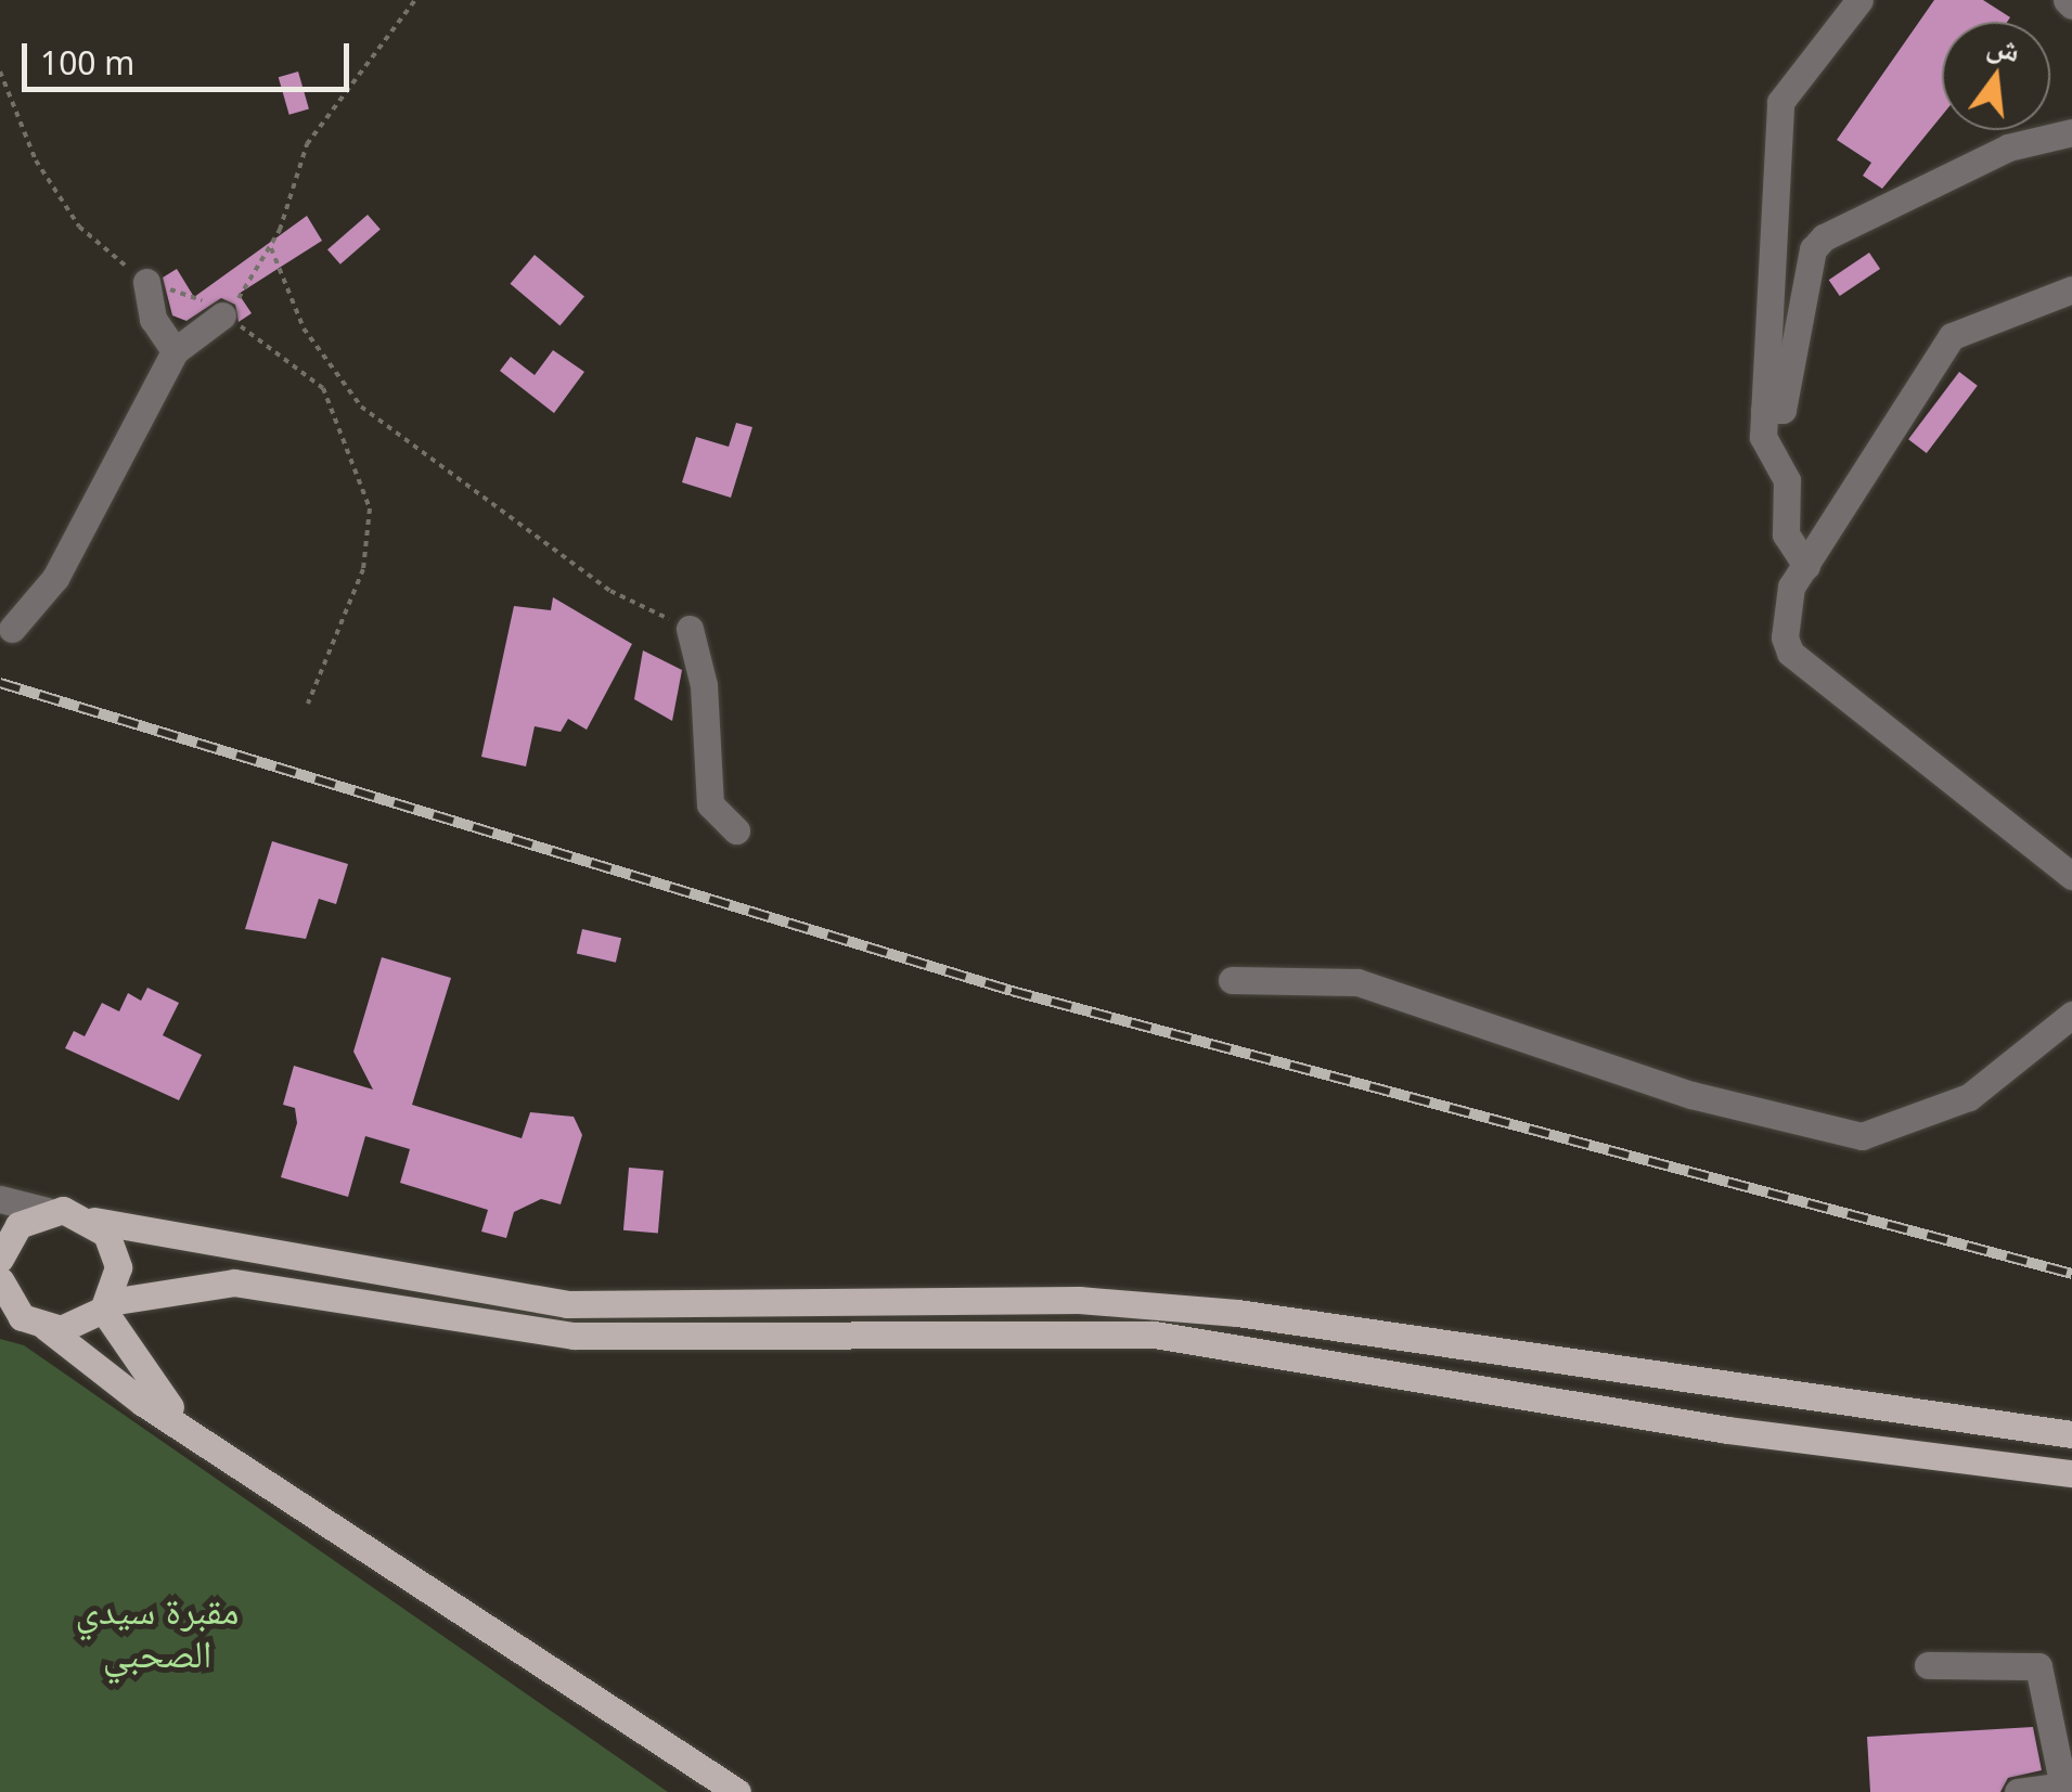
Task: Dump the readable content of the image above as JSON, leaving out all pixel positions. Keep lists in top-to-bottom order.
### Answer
{
  "parks": ["مقبرة سيدي الصحبي"],
  "scale_bar": "100 m",
  "north": "top"
}
